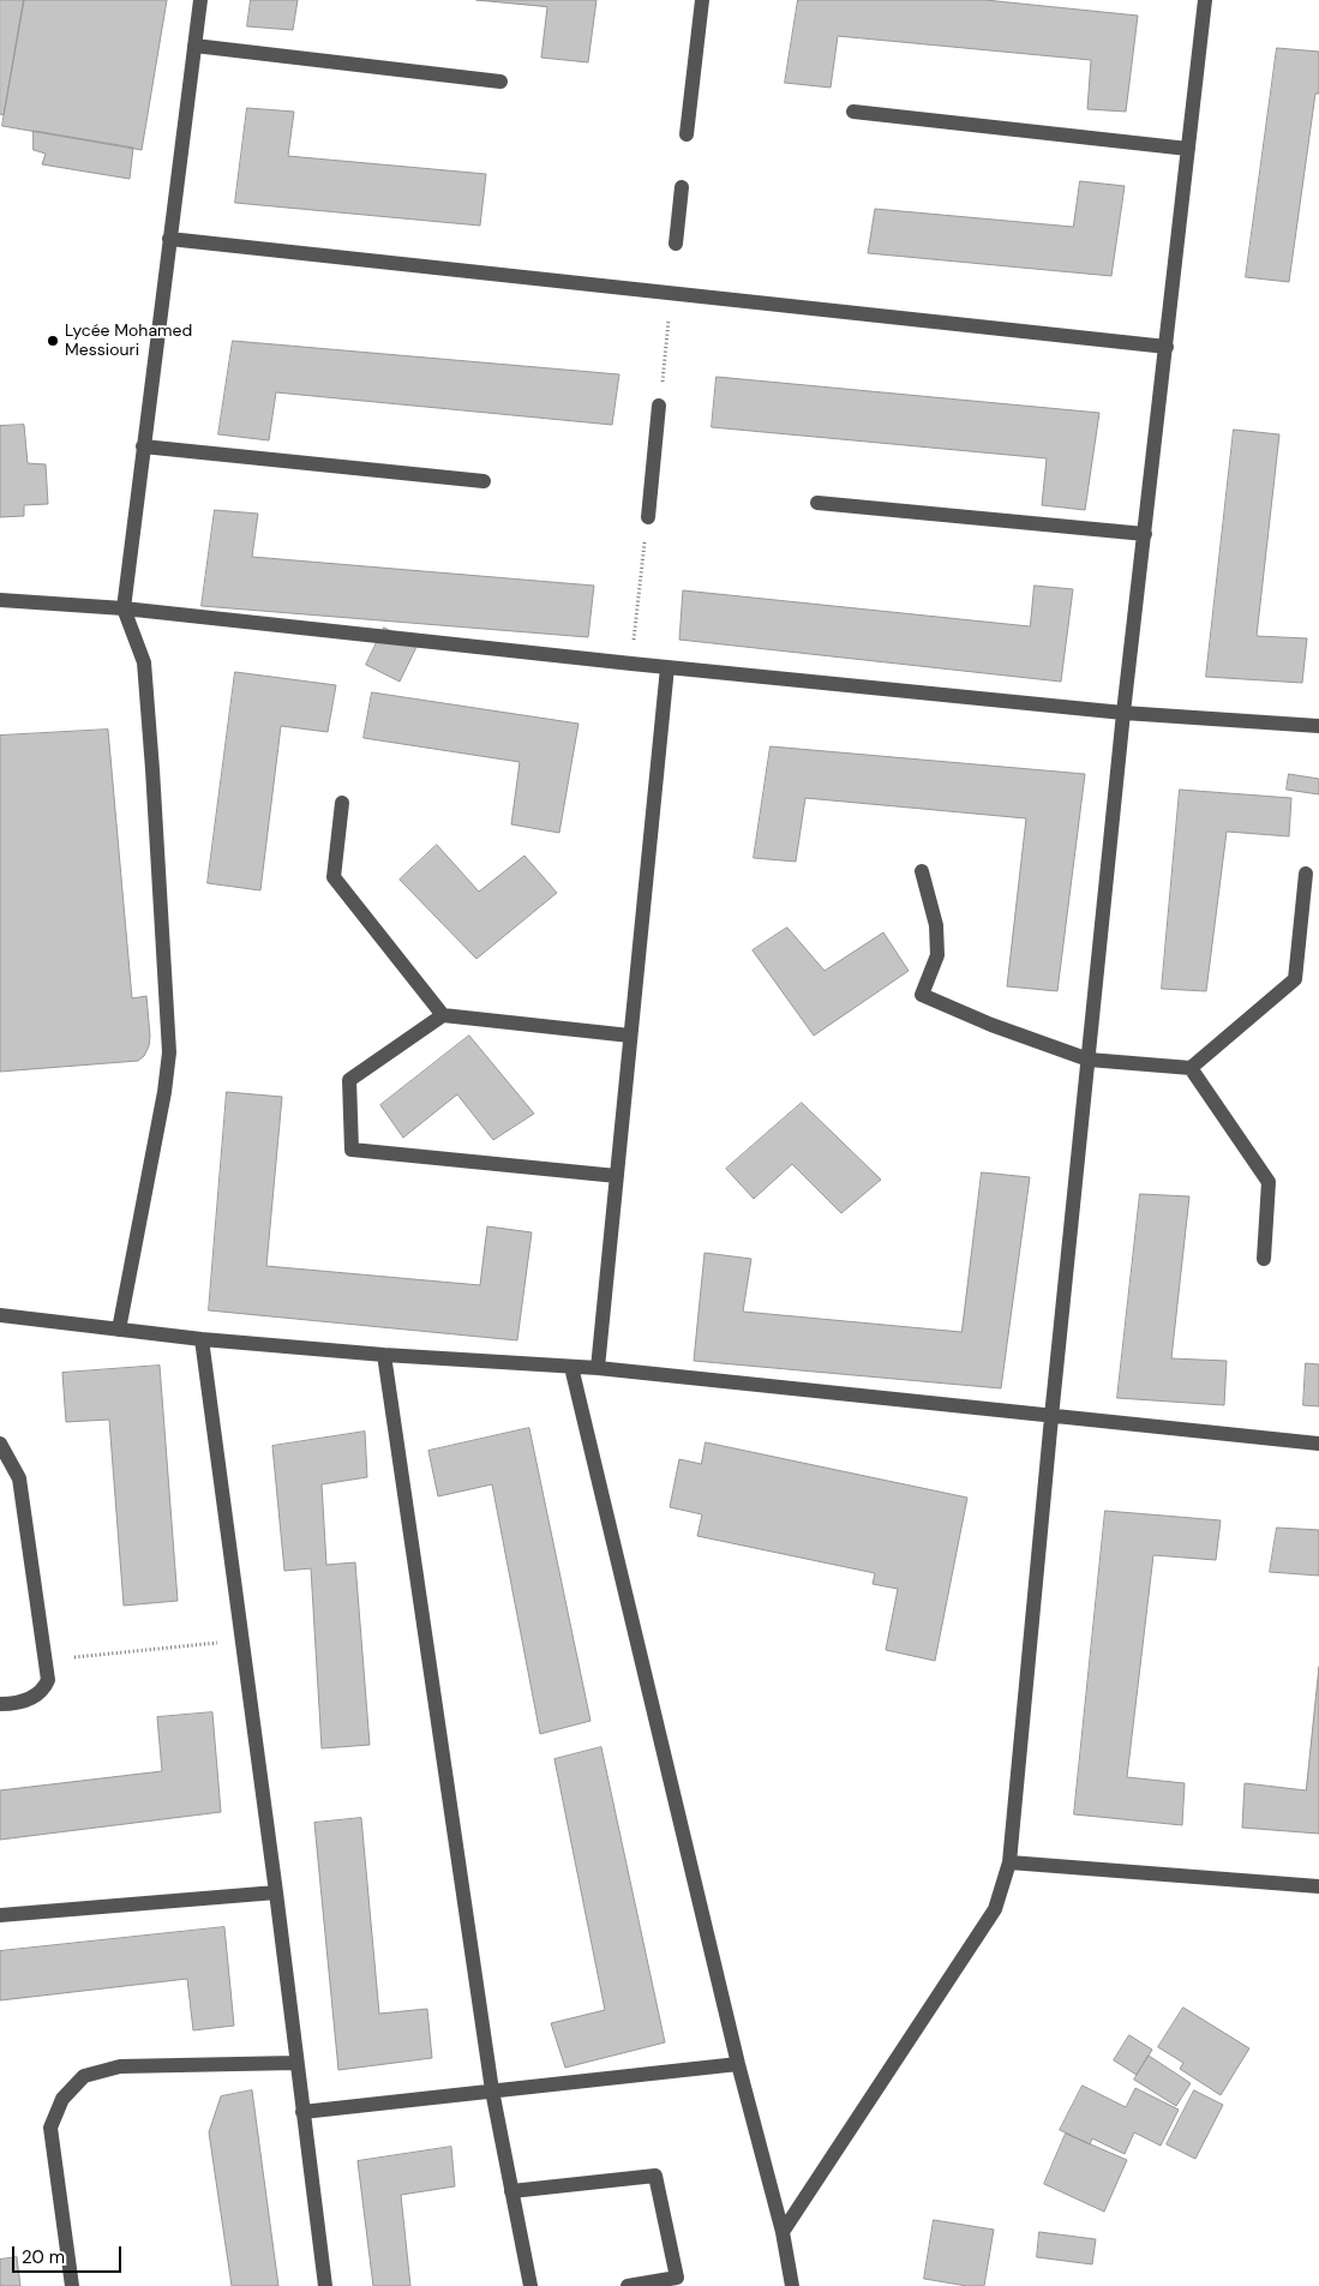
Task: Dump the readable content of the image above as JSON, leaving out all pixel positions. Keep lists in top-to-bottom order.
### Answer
{
  "places": ["Lycée Mohamed Messiouri"],
  "scale_bar": "20 m"
}
